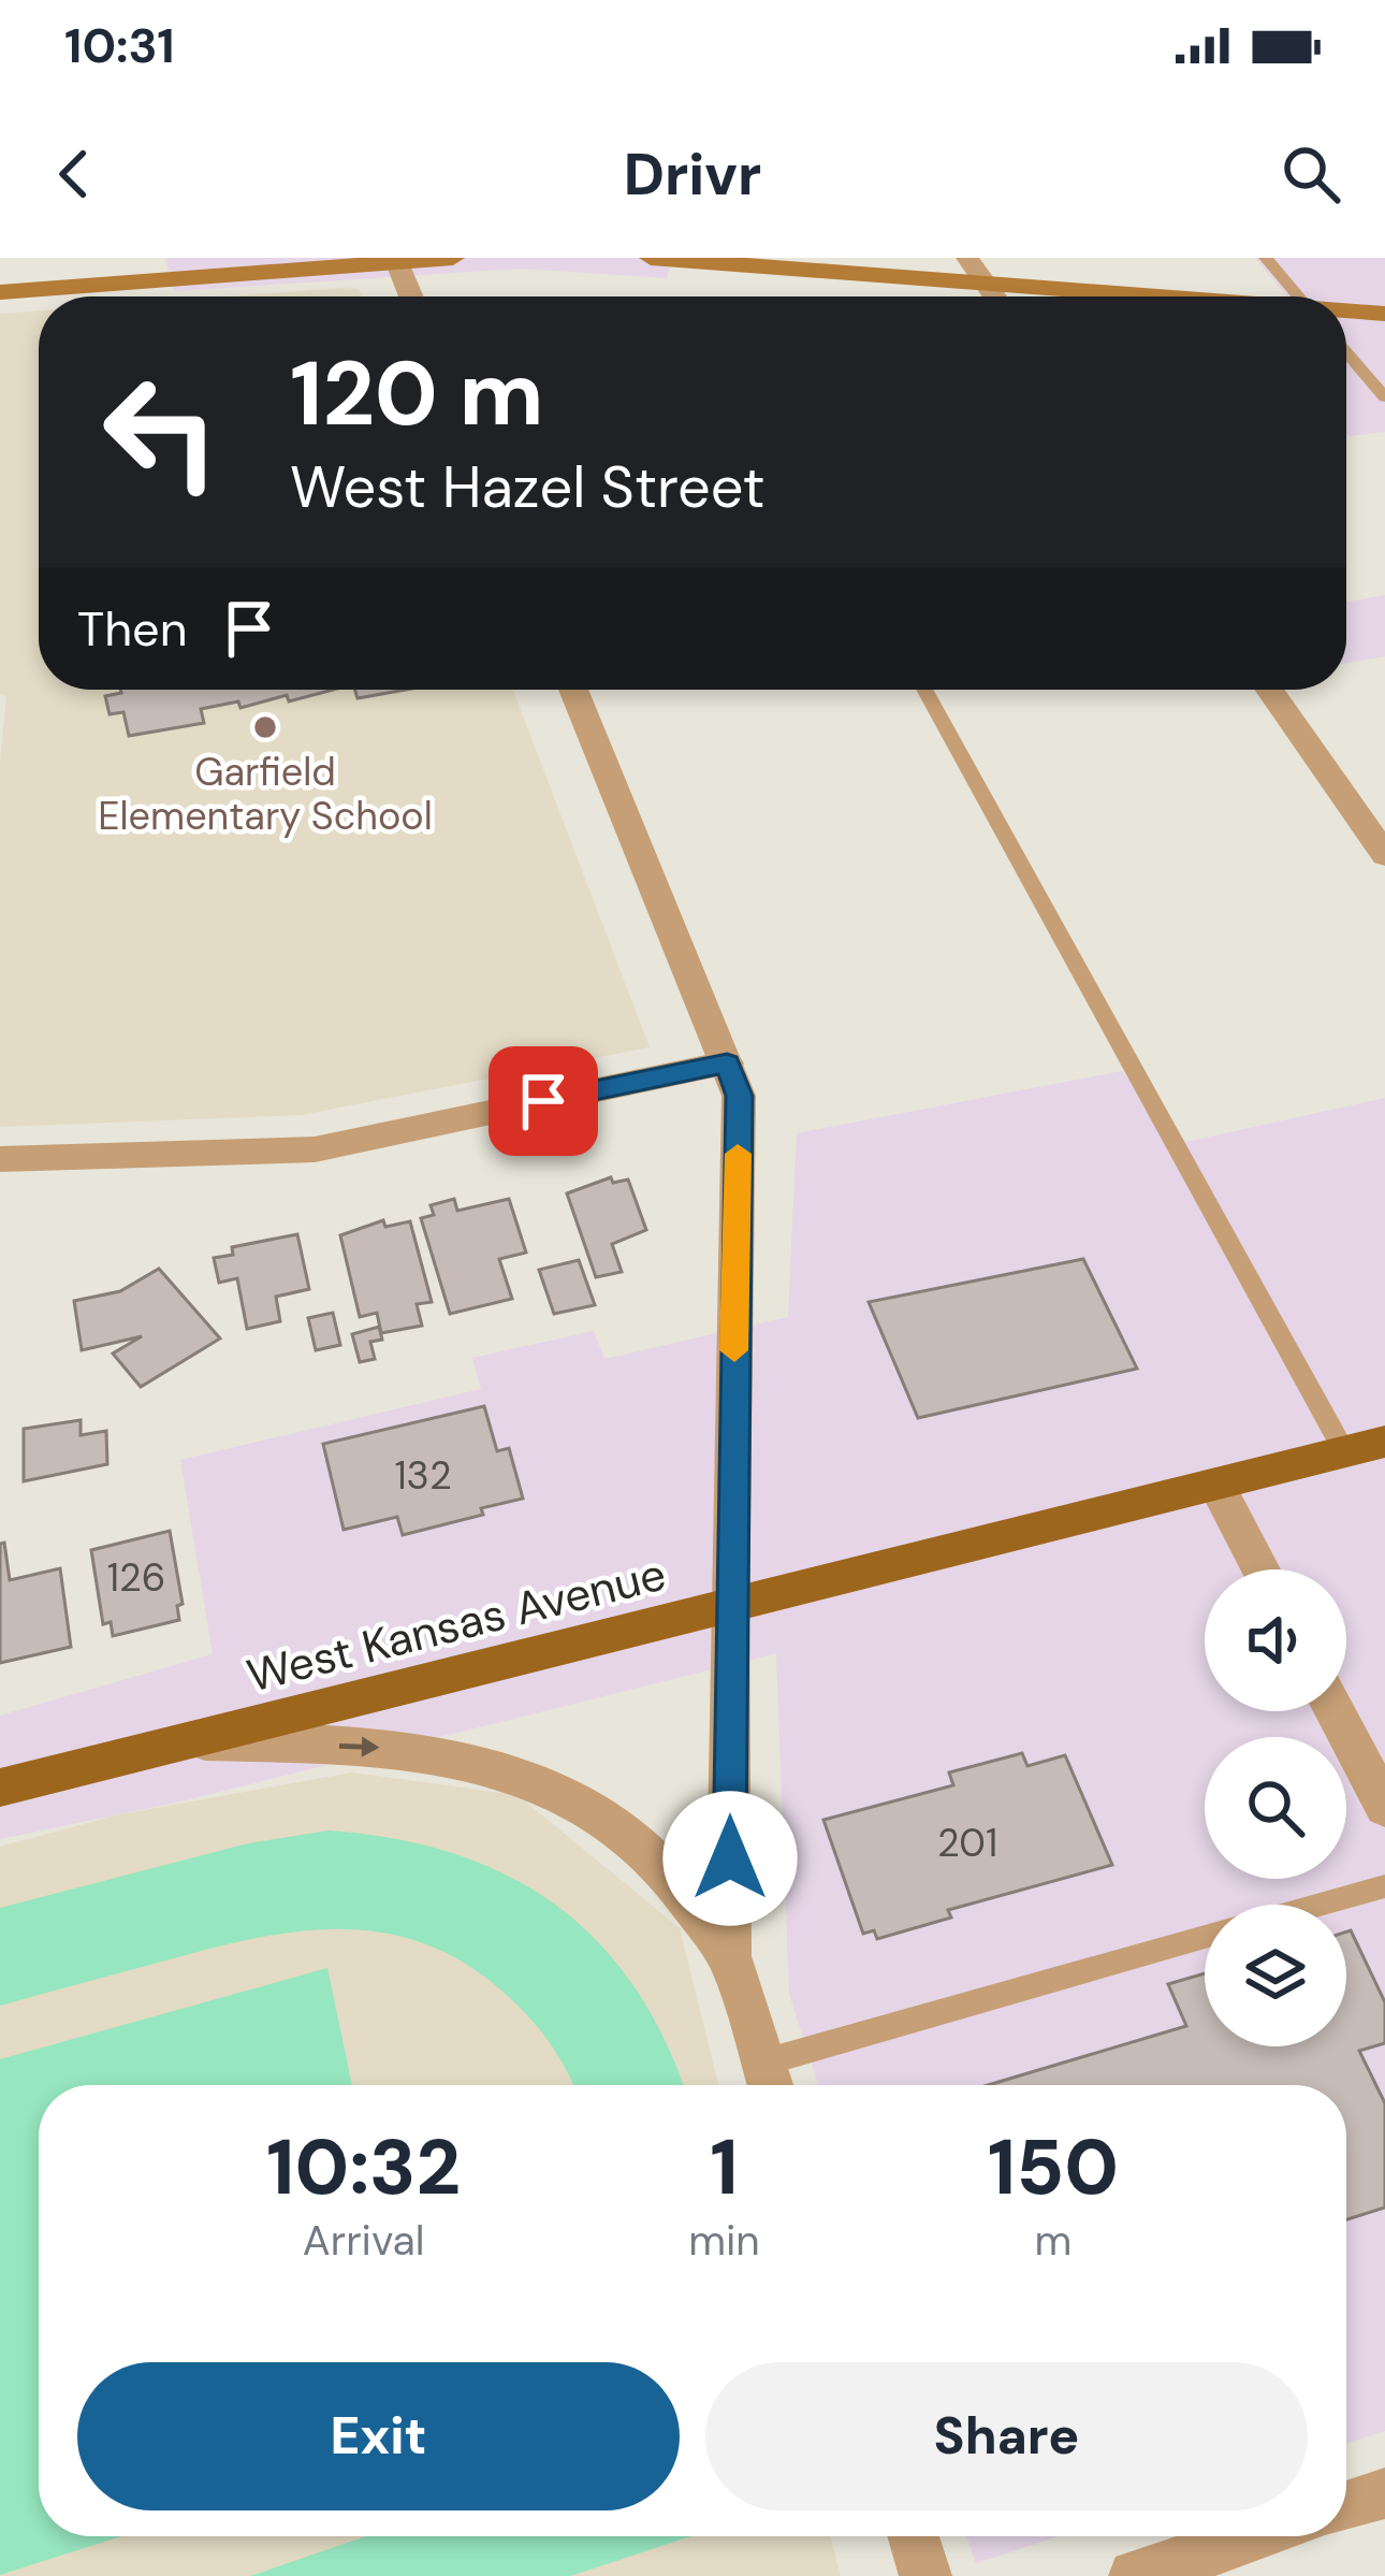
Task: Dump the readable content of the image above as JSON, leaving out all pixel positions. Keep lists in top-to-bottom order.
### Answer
{
  "streets": {
    "main road": ["West Kansas Avenue"]
  },
  "places": ["Garfield Elementary School"],
  "house_numbers": ["132", "126", "201"],
  "page": {
    "status": "10:31",
    "header": "Drivr",
    "turn": ["120 m", "West Hazel Street"],
    "then": "Then",
    "eta": [
      "10:32",
      "Arrival",
      "1",
      "min",
      "150",
      "m"
    ],
    "buttons": ["Exit", "Share"]
  }
}
